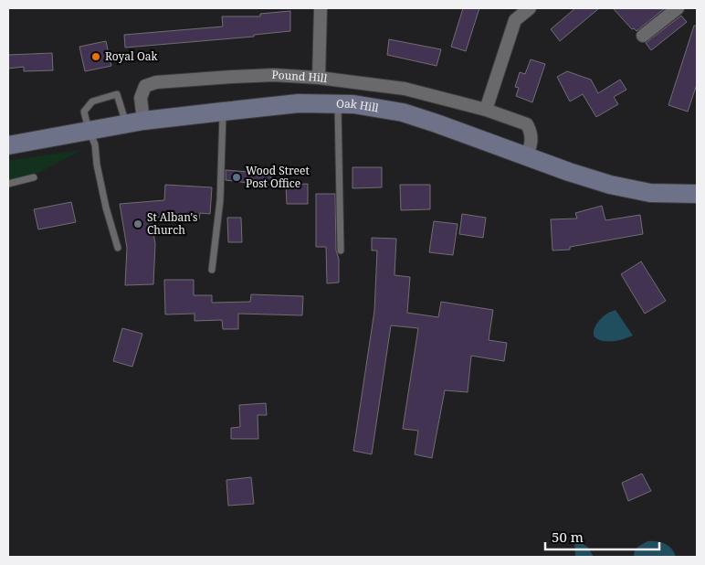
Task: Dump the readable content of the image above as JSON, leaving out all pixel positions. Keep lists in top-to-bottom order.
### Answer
{
  "streets": {
    "street": ["Pound Hill", "Oak Hill"]
  },
  "crossings": [
    ["Pound Hill", "Oak Hill"]
  ],
  "places": ["Royal Oak", "Wood Street Post Office", "St Alban's Church"],
  "scale_bar": "50 m"
}
